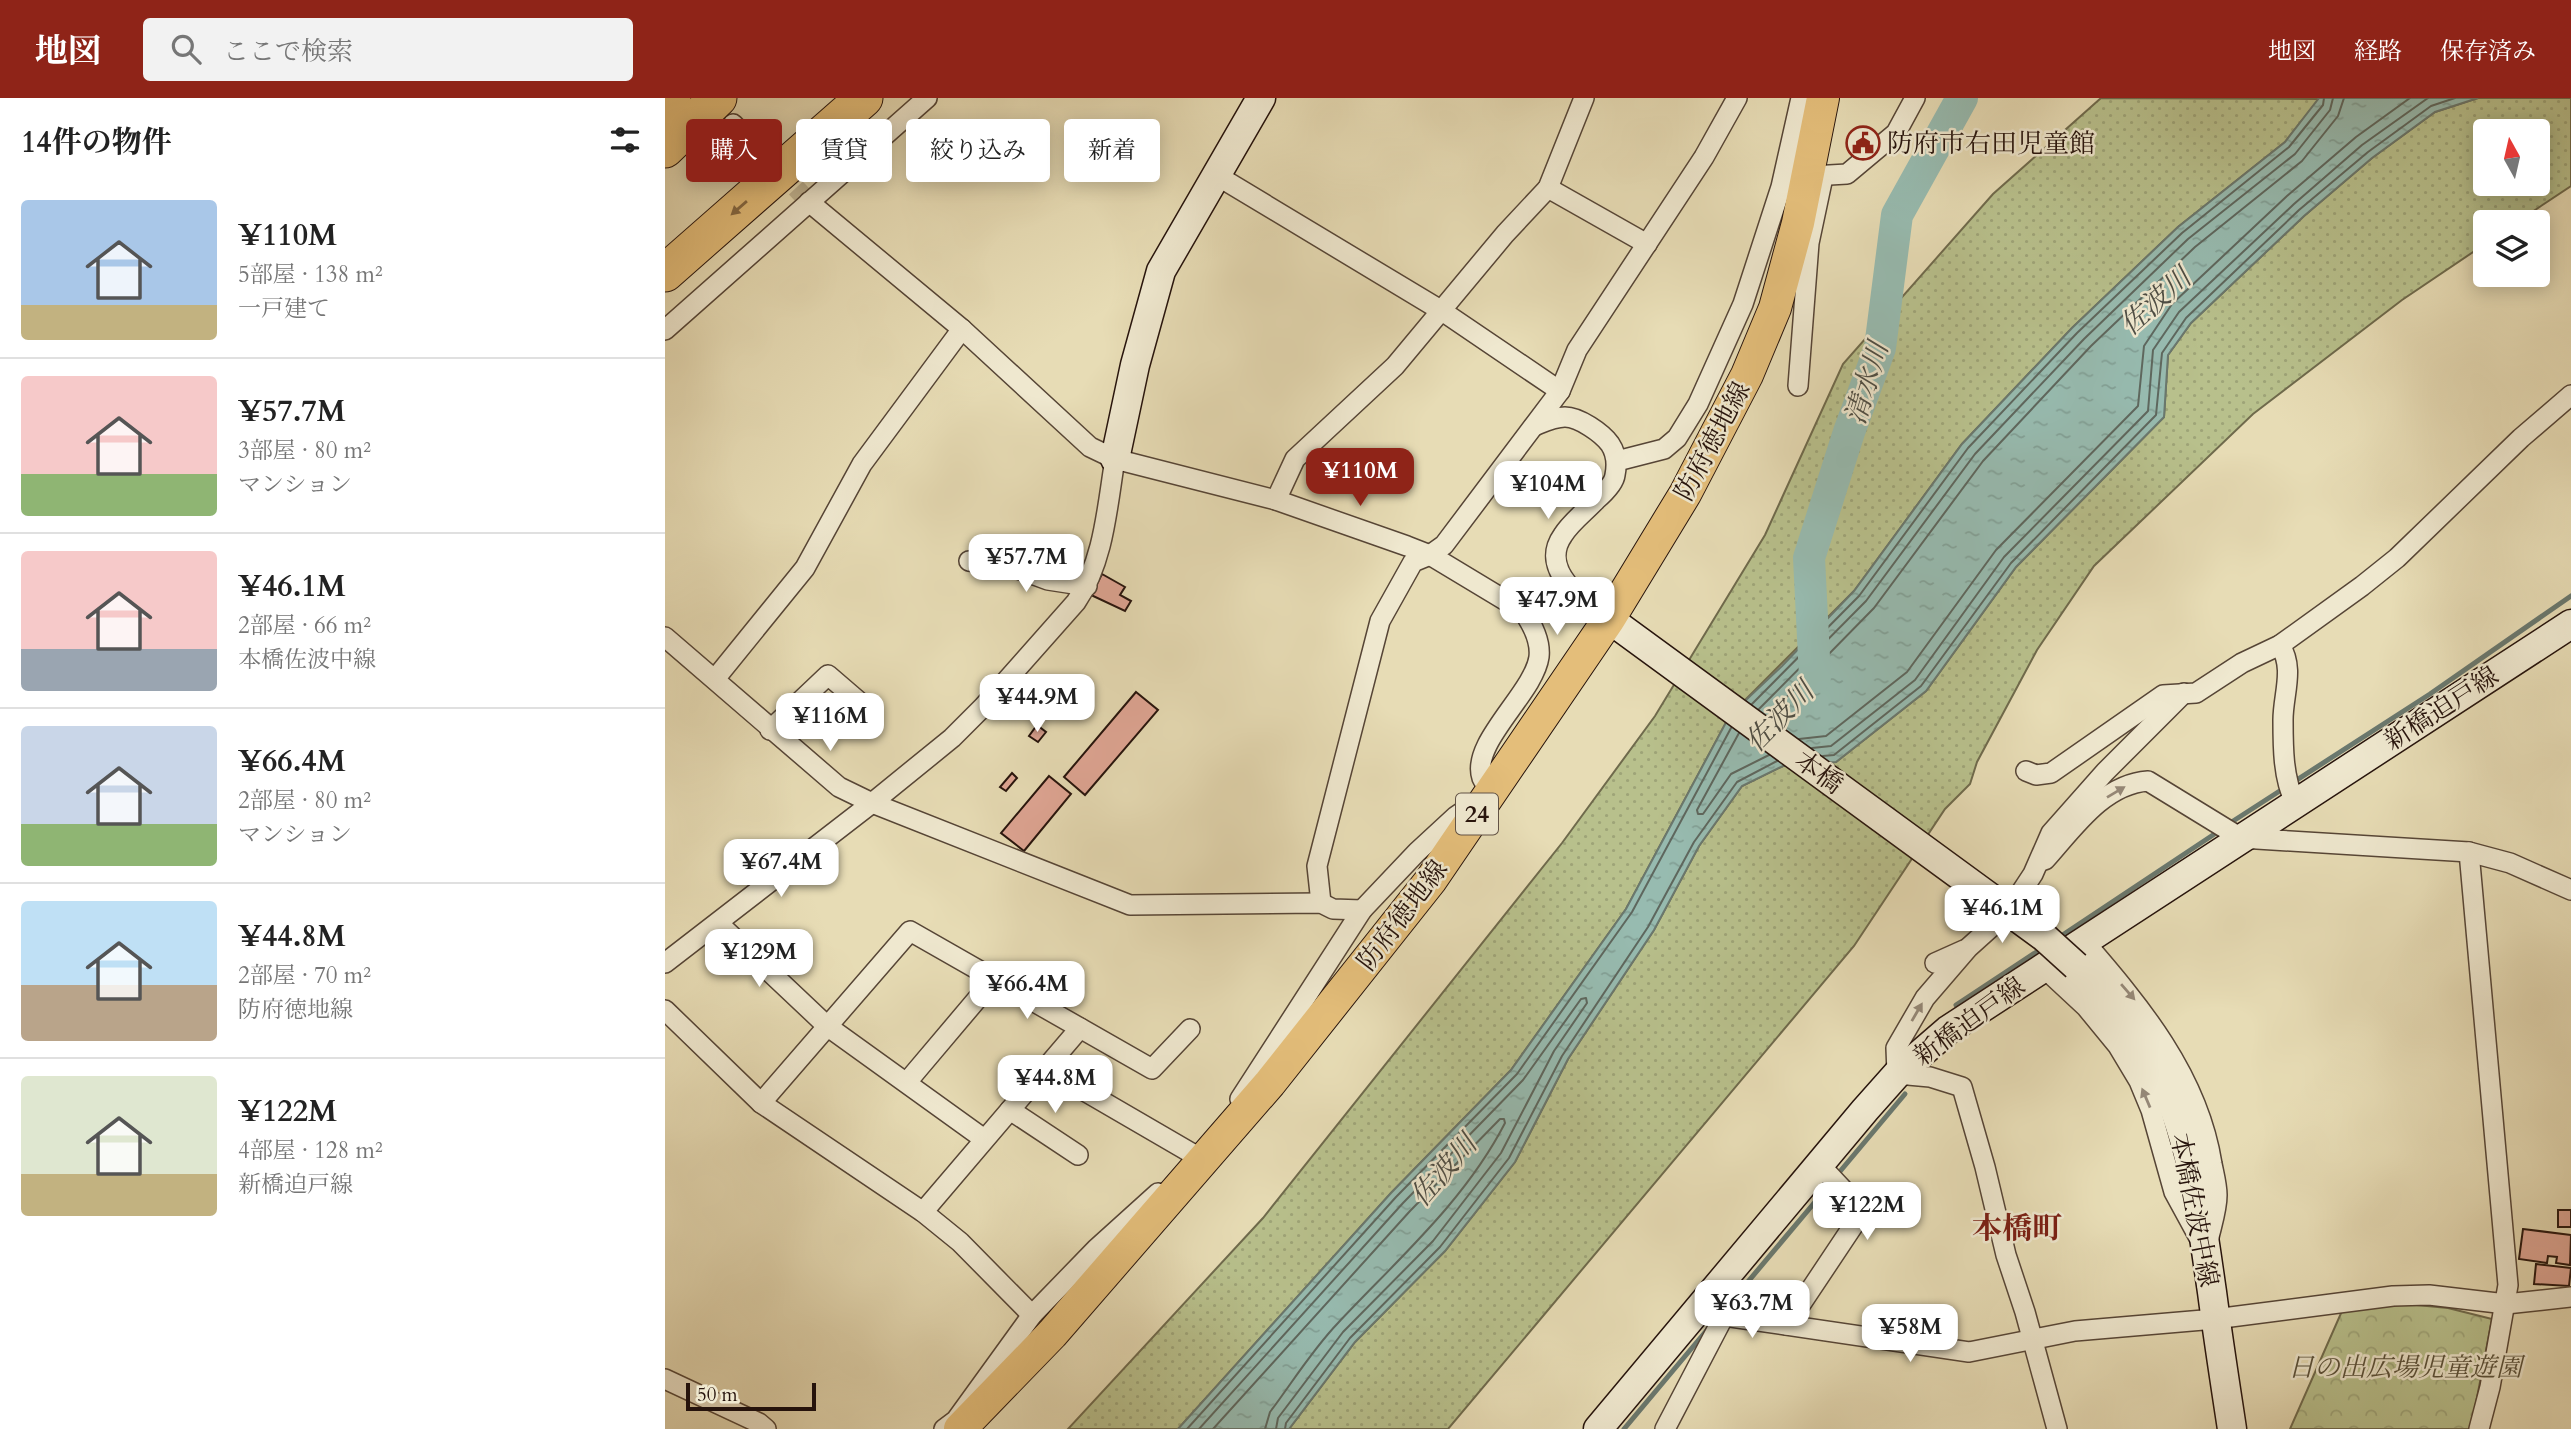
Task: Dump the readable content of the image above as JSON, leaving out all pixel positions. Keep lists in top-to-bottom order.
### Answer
{
  "streets": {
    "main road": ["防府徳地線", "24"],
    "street": ["新橋迫戸線", "本橋", "本橋佐波中線"]
  },
  "crossings": [
    ["防府徳地線", "本橋"],
    ["新橋迫戸線", "本橋佐波中線"],
    ["本橋", "本橋佐波中線"]
  ],
  "districts": ["本橋町"],
  "water": ["佐波川", "清水川"],
  "parks": ["日の出広場児童遊園"],
  "places": {
    "public building": ["防府市右田児童館"]
  },
  "scale_bar": "50 m",
  "north": "top",
  "page": {
    "header": "地図",
    "search": "ここで検索",
    "nav": ["地図", "経路", "保存済み"],
    "heading": "14件の物件",
    "chip": [
      "購入",
      "賃貸",
      "絞り込み",
      "新着"
    ],
    "list": [
      {
        "name": "¥110M",
        "note": "5部屋 · 138 m² · 一戸建て"
      },
      {
        "name": "¥57.7M",
        "note": "3部屋 · 80 m² · マンション"
      },
      {
        "name": "¥46.1M",
        "note": "2部屋 · 66 m² · 本橋佐波中線"
      },
      {
        "name": "¥66.4M",
        "note": "2部屋 · 80 m² · マンション"
      },
      {
        "name": "¥44.8M",
        "note": "2部屋 · 70 m² · 防府徳地線"
      },
      {
        "name": "¥122M",
        "note": "4部屋 · 128 m² · 新橋迫戸線"
      }
    ],
    "price": [
      "¥110M",
      "¥104M",
      "¥57.7M",
      "¥47.9M",
      "¥44.9M",
      "¥116M",
      "¥67.4M",
      "¥46.1M",
      "¥129M",
      "¥66.4M",
      "¥44.8M",
      "¥122M",
      "¥63.7M",
      "¥58M"
    ],
    "scale": "50 m"
  }
}
